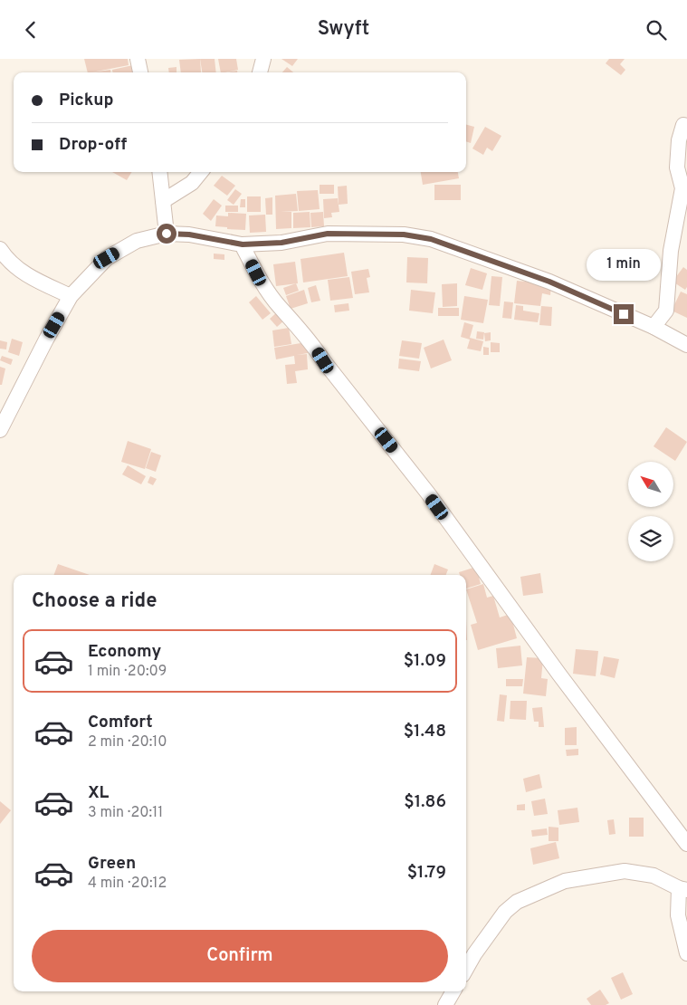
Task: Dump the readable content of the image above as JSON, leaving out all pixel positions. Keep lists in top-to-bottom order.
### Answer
{
  "north": "top left",
  "page": {
    "header": "Swyft",
    "banner": ["Pickup", "Drop-off"],
    "bubble": "1 min",
    "heading": "Choose a ride",
    "list": [
      {
        "name": "Economy",
        "note": "1 min · 20:09",
        "value": "$1.09"
      },
      {
        "name": "Comfort",
        "note": "2 min · 20:10",
        "value": "$1.48"
      },
      {
        "name": "XL",
        "note": "3 min · 20:11",
        "value": "$1.86"
      },
      {
        "name": "Green",
        "note": "4 min · 20:12",
        "value": "$1.79"
      }
    ],
    "buttons": "Confirm"
  }
}
